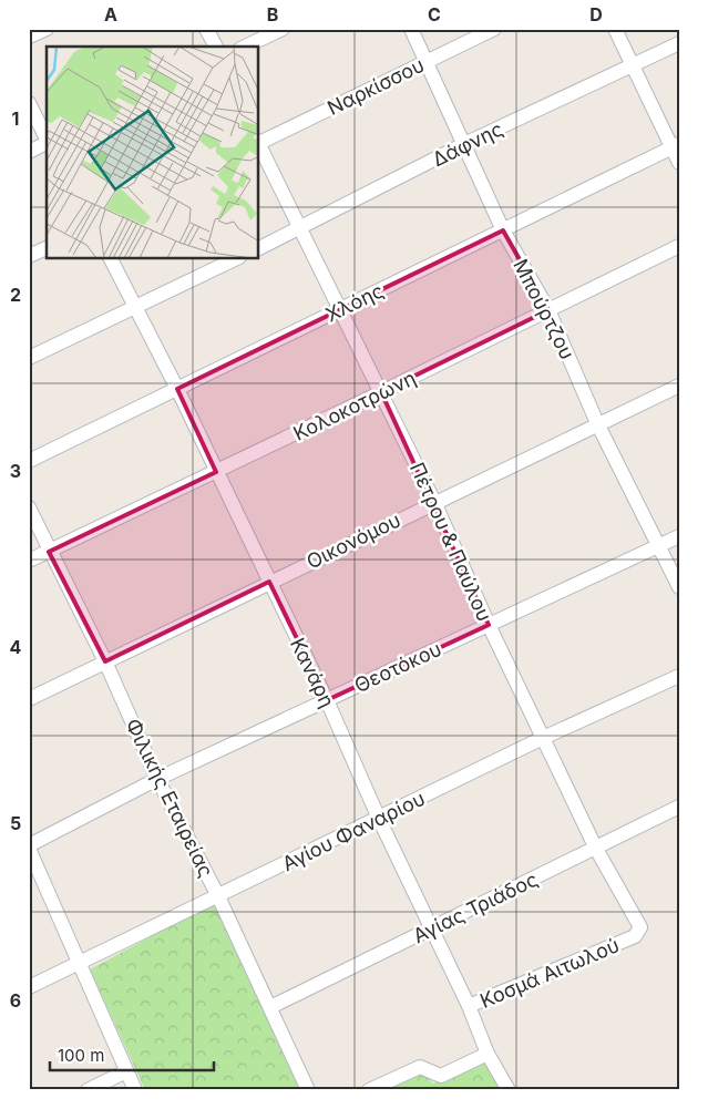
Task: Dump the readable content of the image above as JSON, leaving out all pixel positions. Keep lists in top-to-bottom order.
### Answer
{
  "streets": {
    "street": [
      "Ναρκίσσου",
      "Δάφνης",
      "Χλόης",
      "Μπούρτζου",
      "Κολοκοτρώνη",
      "Οικονόμου",
      "Πέτρου & Παύλου",
      "Θεοτόκου",
      "Κανάρη",
      "Φιλικής Εταιρείας",
      "Αγίου Φαναρίου",
      "Αγίας Τριάδος",
      "Κοσμά Αιτωλού"
    ]
  },
  "crossings": [
    ["Ναρκίσσου", "Μπούρτζου"],
    ["Δάφνης", "Μπούρτζου"],
    ["Δάφνης", "Πέτρου & Παύλου"],
    ["Χλόης", "Μπούρτζου"],
    ["Χλόης", "Πέτρου & Παύλου"],
    ["Χλόης", "Κανάρη"],
    ["Μπούρτζου", "Κολοκοτρώνη"],
    ["Μπούρτζου", "Οικονόμου"],
    ["Μπούρτζου", "Θεοτόκου"],
    ["Κολοκοτρώνη", "Πέτρου & Παύλου"],
    ["Κολοκοτρώνη", "Κανάρη"],
    ["Κολοκοτρώνη", "Φιλικής Εταιρείας"],
    ["Οικονόμου", "Πέτρου & Παύλου"],
    ["Οικονόμου", "Κανάρη"],
    ["Οικονόμου", "Φιλικής Εταιρείας"],
    ["Πέτρου & Παύλου", "Θεοτόκου"],
    ["Πέτρου & Παύλου", "Αγίου Φαναρίου"],
    ["Πέτρου & Παύλου", "Αγίας Τριάδος"],
    ["Πέτρου & Παύλου", "Κοσμά Αιτωλού"],
    ["Θεοτόκου", "Κανάρη"],
    ["Θεοτόκου", "Φιλικής Εταιρείας"],
    ["Κανάρη", "Αγίου Φαναρίου"],
    ["Κανάρη", "Αγίας Τριάδος"],
    ["Κανάρη", "Κοσμά Αιτωλού"],
    ["Φιλικής Εταιρείας", "Αγίου Φαναρίου"],
    ["Φιλικής Εταιρείας", "Αγίας Τριάδος"]
  ],
  "scale_bar": "100 m",
  "grid": {
    "columns": [
      "A",
      "B",
      "C",
      "D"
    ],
    "rows": [
      "1",
      "2",
      "3",
      "4",
      "5",
      "6"
    ]
  }
}
